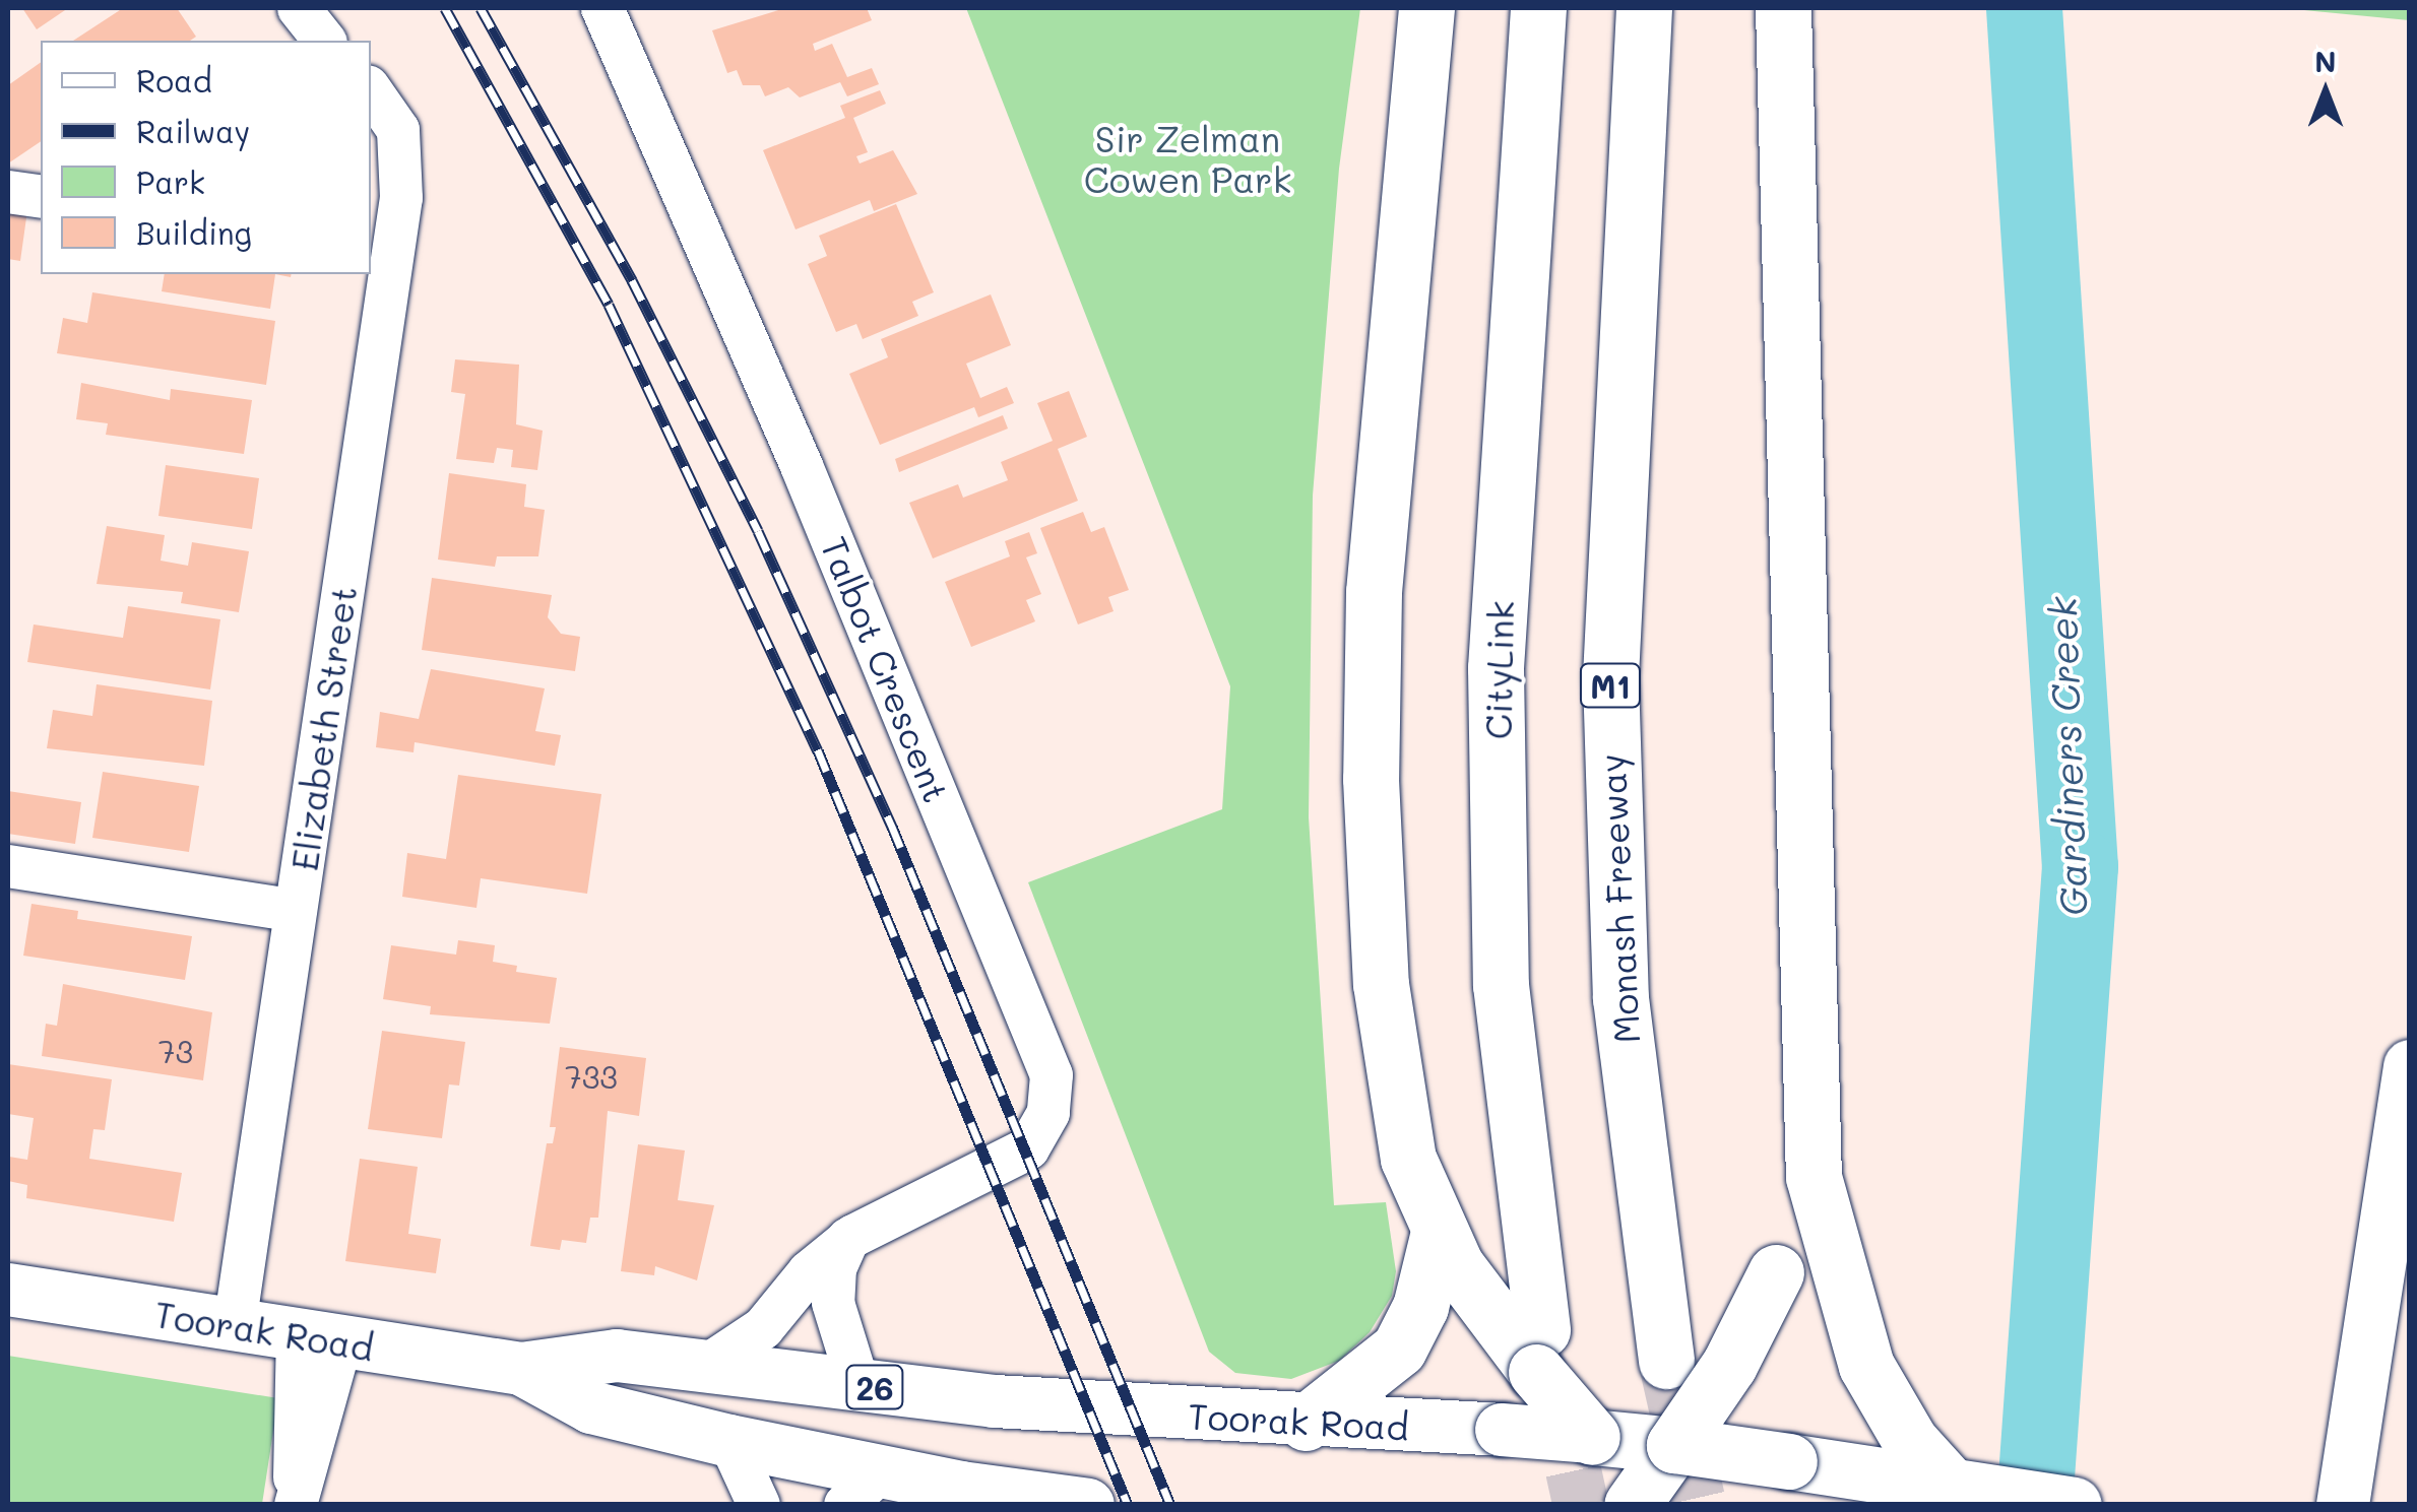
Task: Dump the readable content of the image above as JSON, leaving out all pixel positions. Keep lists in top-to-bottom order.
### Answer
{
  "streets": {
    "highway": [
      "CityLink",
      "M1",
      "Monash Freeway",
      "Toorak Road",
      "26"
    ],
    "street": ["Talbot Crescent", "Elizabeth Street"]
  },
  "crossings": [
    ["Talbot Crescent", "Toorak Road"],
    ["Elizabeth Street", "Toorak Road"]
  ],
  "water": ["Gardiners Creek"],
  "parks": ["Sir Zelman Cowen Park"],
  "house_numbers": ["73", "733"],
  "legend": [
    "Road",
    "Railway",
    "Park",
    "Building"
  ],
  "north": "top"
}
